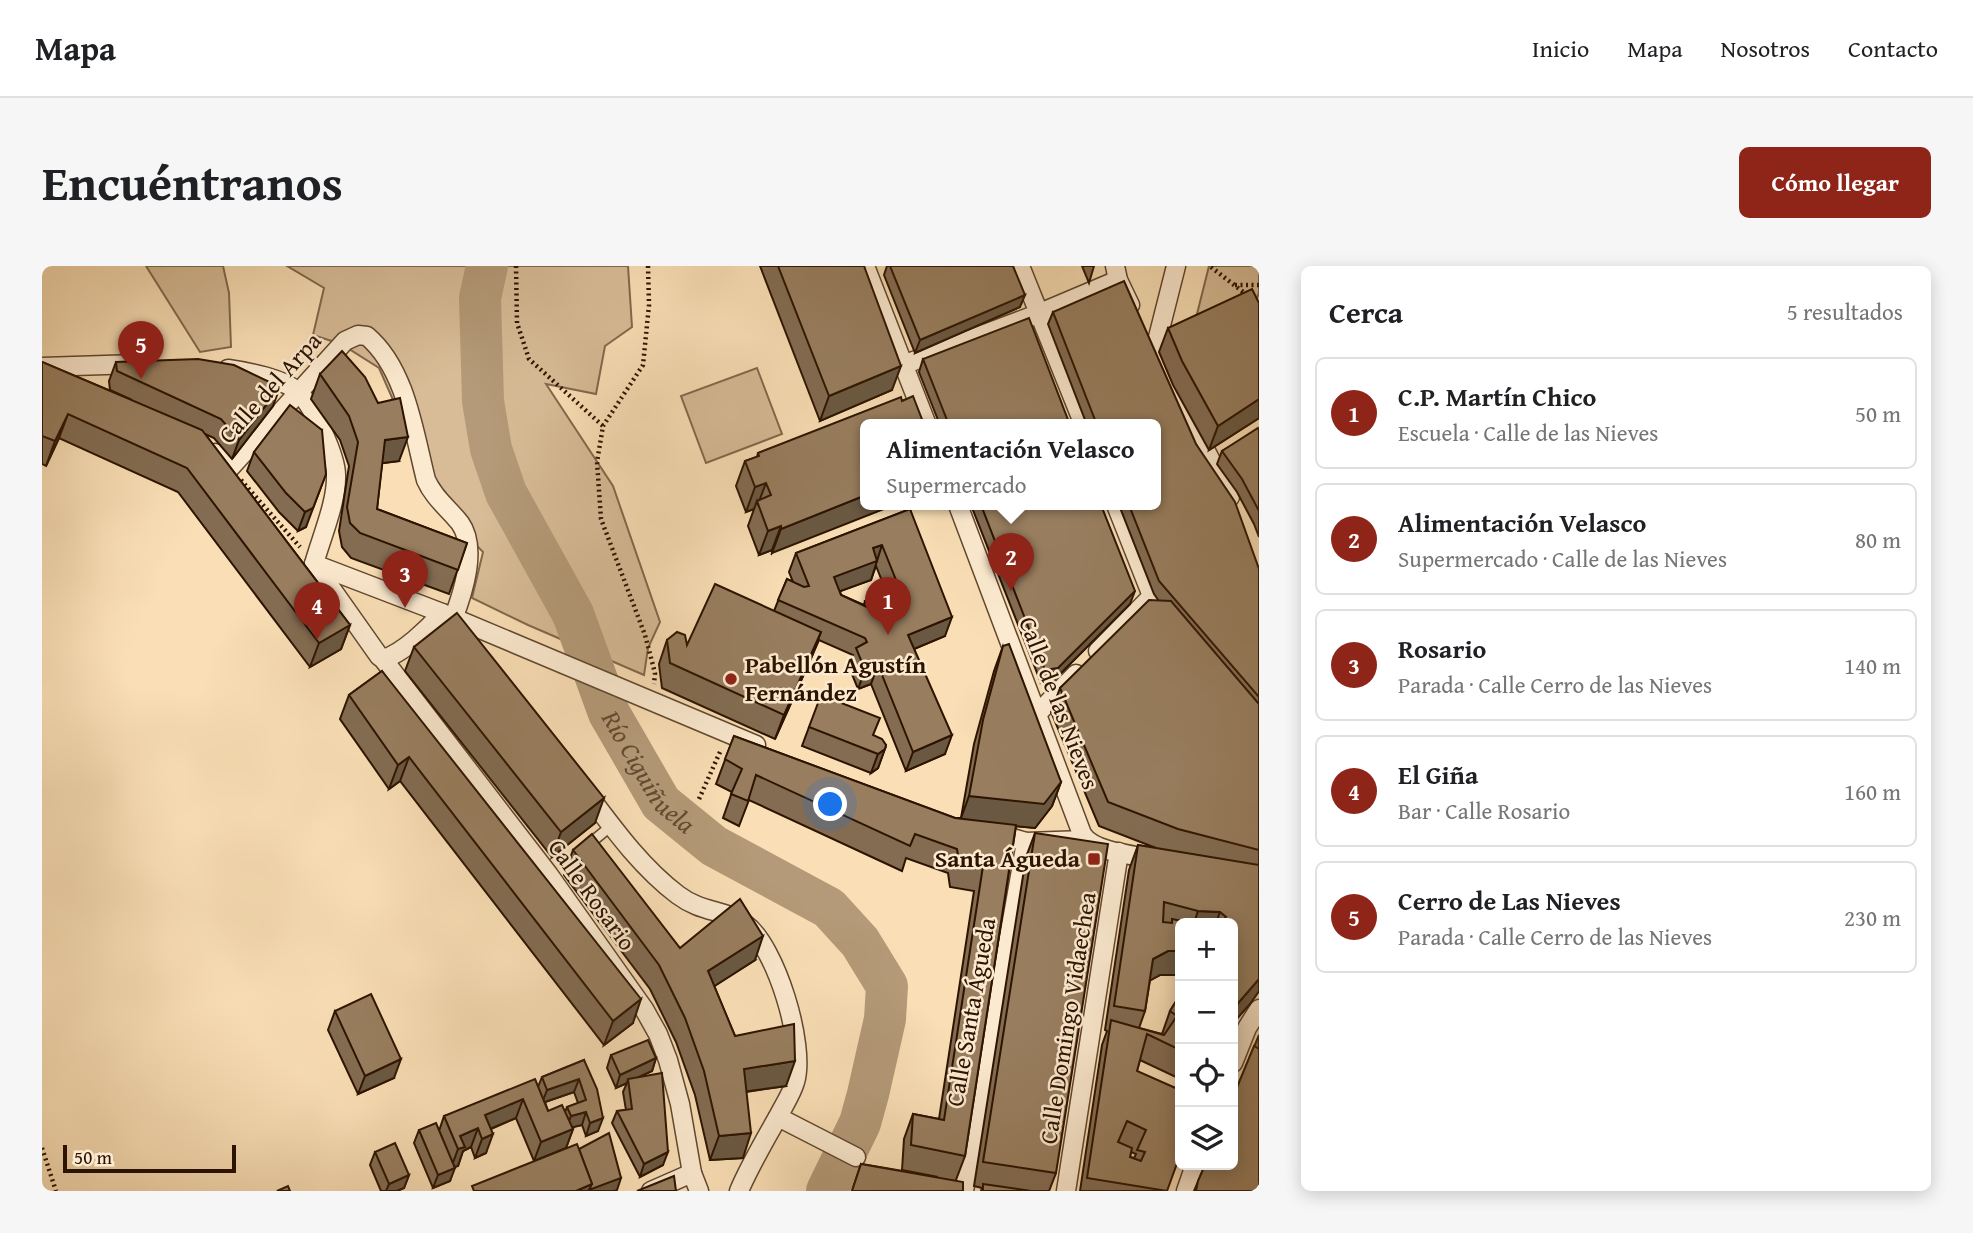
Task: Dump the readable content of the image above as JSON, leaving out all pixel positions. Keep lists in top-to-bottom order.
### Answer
{
  "streets": {
    "street": [
      "Calle del Arpa",
      "Calle de las Nieves",
      "Calle Rosario",
      "Calle Santa Águeda",
      "Calle Domingo Vidaechea"
    ]
  },
  "water": ["Río Ciguiñuela"],
  "places": {
    "other": ["Pabellón Agustín Fernández"],
    "transit": ["Santa Águeda"]
  },
  "scale_bar": "50 m",
  "page": {
    "header": "Mapa",
    "nav": [
      "Inicio",
      "Mapa",
      "Nosotros",
      "Contacto"
    ],
    "title": "Encuéntranos",
    "buttons": "Cómo llegar",
    "heading": ["Cerca", "5 resultados"],
    "pins": [
      "5",
      "2",
      "3",
      "1",
      "4"
    ],
    "list": [
      {
        "mark": "1",
        "name": "C.P. Martín Chico",
        "note": "Escuela · Calle de las Nieves",
        "value": "50 m"
      },
      {
        "mark": "2",
        "name": "Alimentación Velasco",
        "note": "Supermercado · Calle de las Nieves",
        "value": "80 m"
      },
      {
        "mark": "3",
        "name": "Rosario",
        "note": "Parada · Calle Cerro de las Nieves",
        "value": "140 m"
      },
      {
        "mark": "4",
        "name": "El Giña",
        "note": "Bar · Calle Rosario",
        "value": "160 m"
      },
      {
        "mark": "5",
        "name": "Cerro de Las Nieves",
        "note": "Parada · Calle Cerro de las Nieves",
        "value": "230 m"
      }
    ],
    "popup": ["Alimentación Velasco", "Supermercado"],
    "map_buttons": ["+", "−"],
    "scale": "50 m"
  }
}
